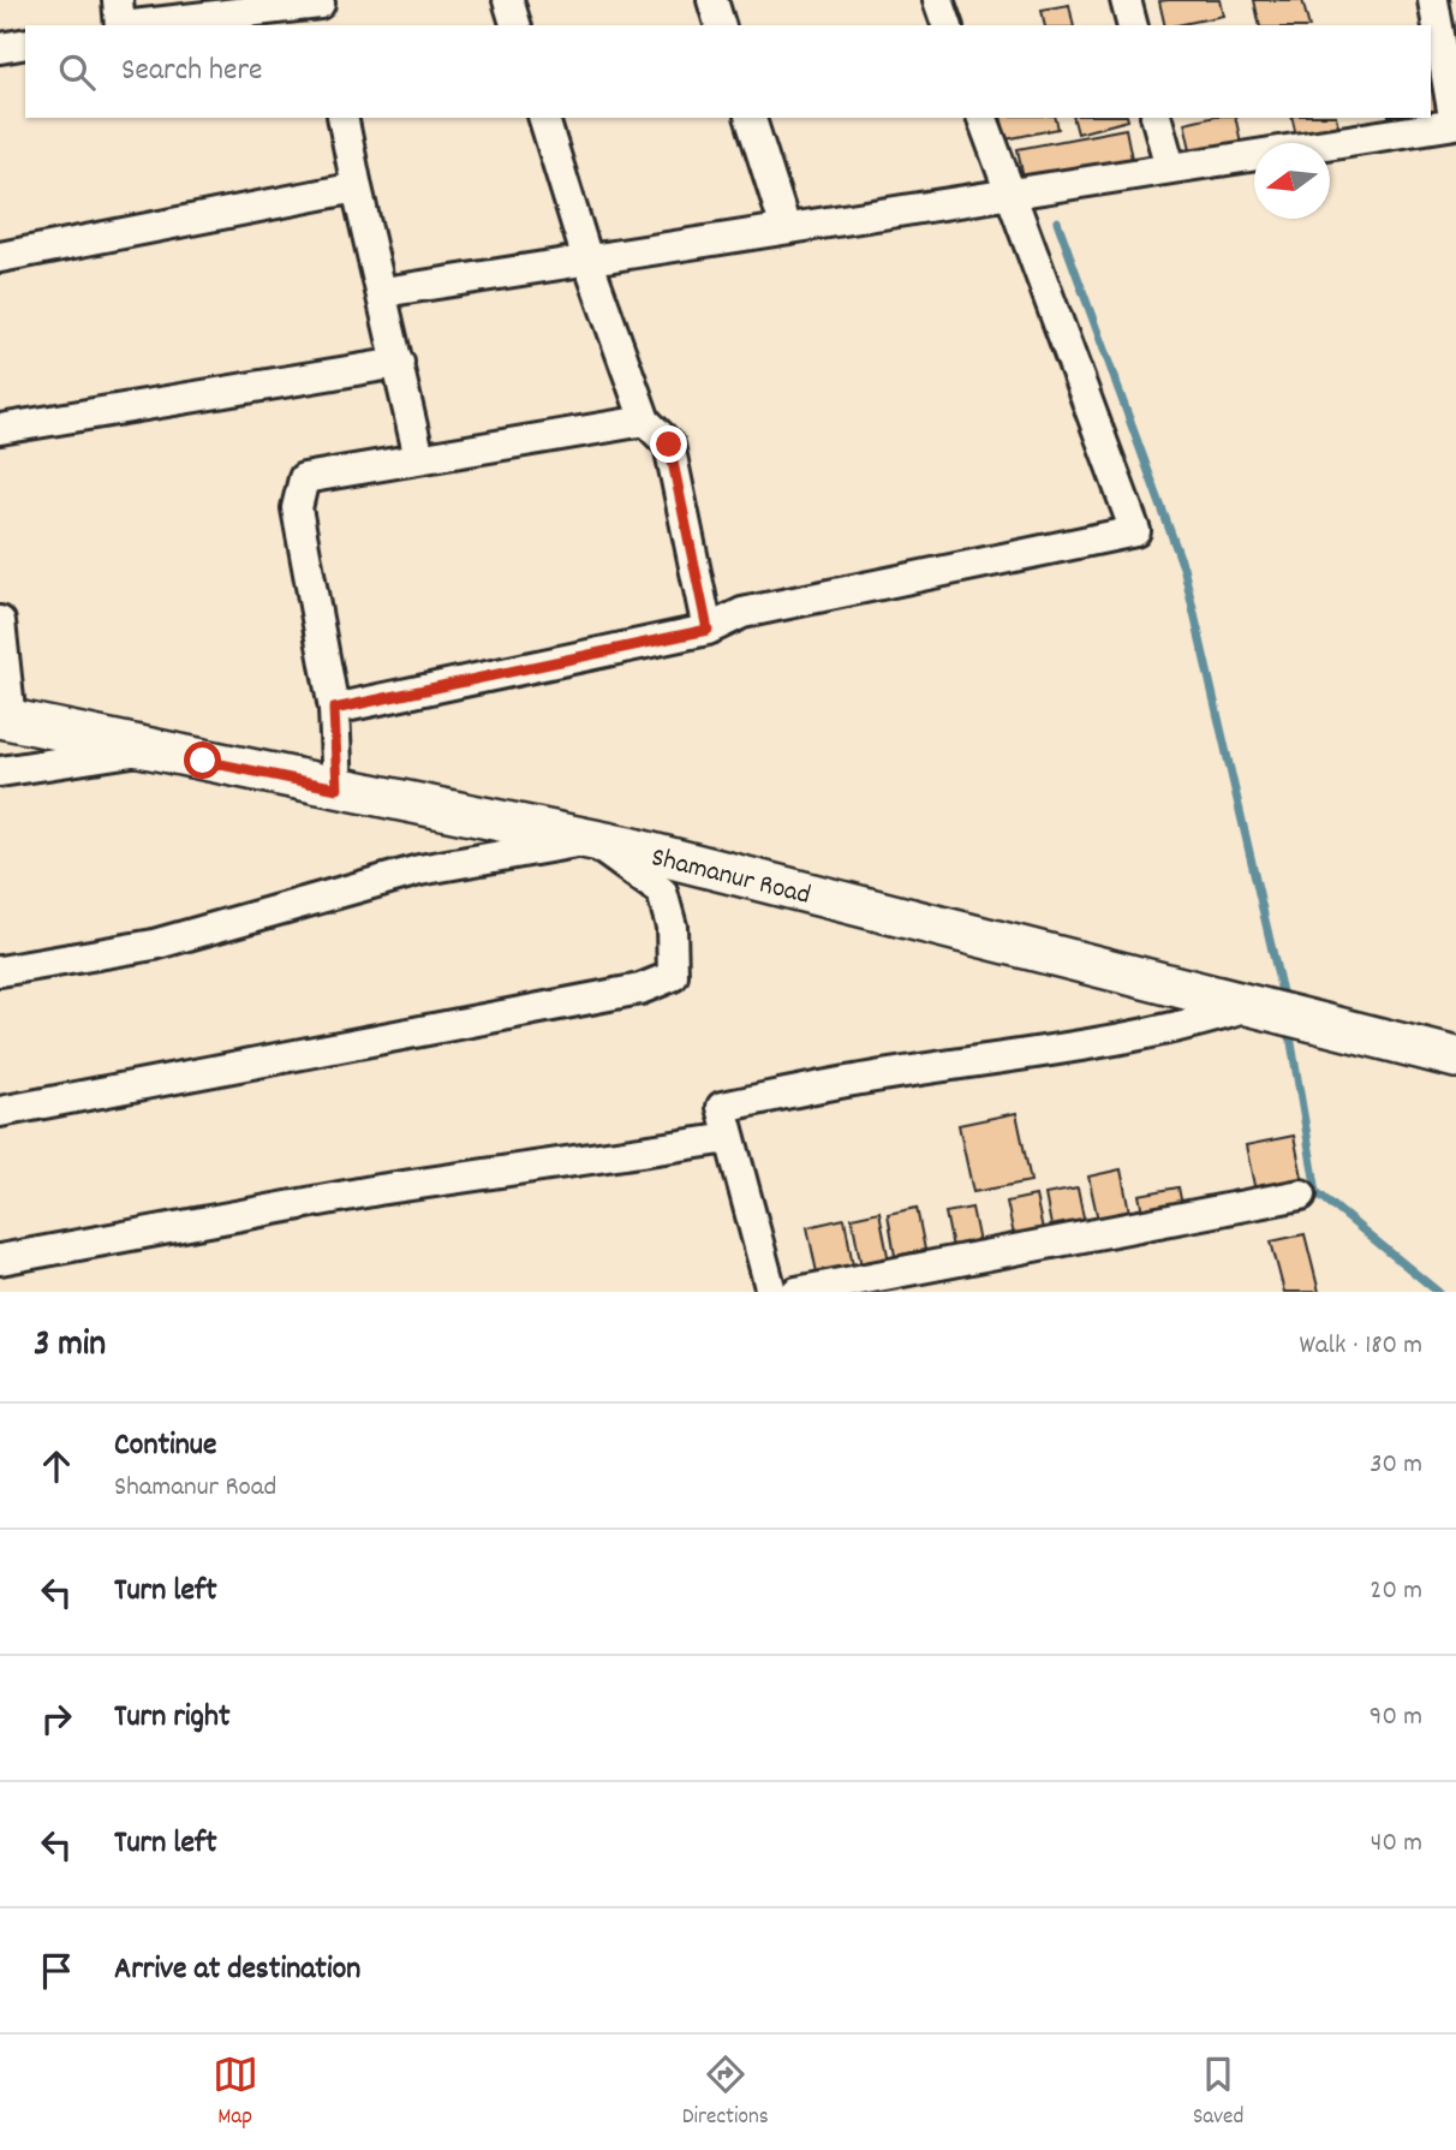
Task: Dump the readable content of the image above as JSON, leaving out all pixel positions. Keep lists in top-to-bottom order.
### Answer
{
  "streets": {
    "main road": ["Shamanur Road"]
  },
  "north": "left",
  "page": {
    "search": "Search here",
    "heading": ["3 min", "Walk · 180 m"],
    "list": [
      ["Continue", "Shamanur Road", "30 m"],
      ["Turn left", "20 m"],
      ["Turn right", "90 m"],
      ["Turn left", "40 m"],
      "Arrive at destination"
    ],
    "nav": ["Map", "Directions", "Saved"]
  }
}
